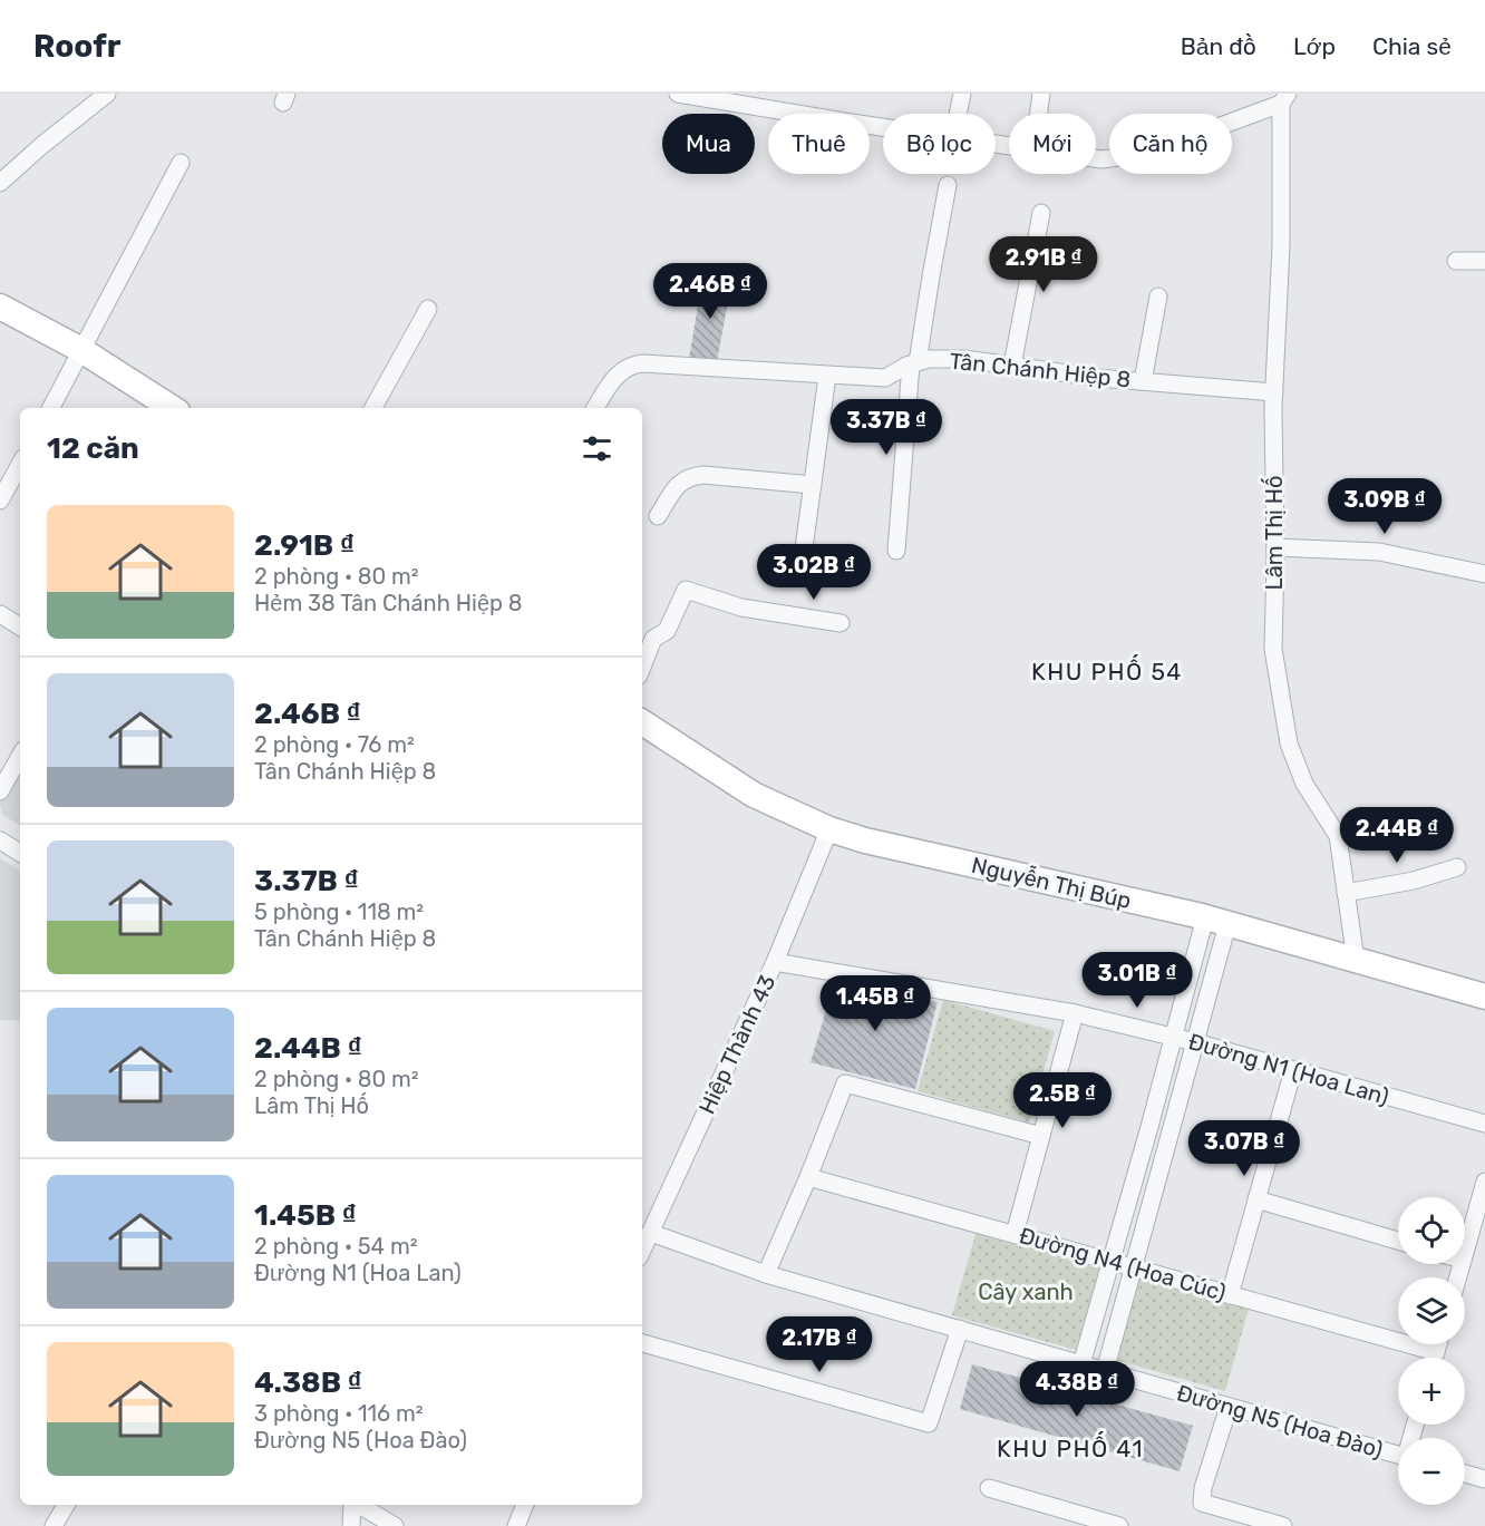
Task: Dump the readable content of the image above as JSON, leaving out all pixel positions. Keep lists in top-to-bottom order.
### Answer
{
  "streets": {
    "street": [
      "Tân Chánh Hiệp 8",
      "Lâm Thị Hố",
      "Nguyễn Thị Búp",
      "Hiệp Thành 43",
      "Đường N1 (Hoa Lan)",
      "Đường N4 (Hoa Cúc)",
      "Đường N5 (Hoa Đào)"
    ]
  },
  "crossings": [
    ["Tân Chánh Hiệp 8", "Lâm Thị Hố"],
    ["Lâm Thị Hố", "Nguyễn Thị Búp"],
    ["Nguyễn Thị Búp", "Hiệp Thành 43"],
    ["Hiệp Thành 43", "Đường N1 (Hoa Lan)"],
    ["Hiệp Thành 43", "Đường N5 (Hoa Đào)"]
  ],
  "districts": ["KHU PHỐ 54", "KHU PHỐ 41"],
  "parks": ["Cây xanh"],
  "page": {
    "header": "Roofr",
    "nav": ["Bản đồ", "Lớp", "Chia sẻ"],
    "chip": [
      "Mua",
      "Thuê",
      "Bộ lọc",
      "Mới",
      "Căn hộ"
    ],
    "price": [
      "2.91B ₫",
      "2.46B ₫",
      "3.37B ₫",
      "3.09B ₫",
      "3.02B ₫",
      "2.44B ₫",
      "3.01B ₫",
      "1.45B ₫",
      "2.5B ₫",
      "3.07B ₫",
      "2.17B ₫",
      "4.38B ₫"
    ],
    "heading": "12 căn",
    "list": [
      {
        "name": "2.91B ₫",
        "note": "2 phòng · 80 m² · Hẻm 38 Tân Chánh Hiệp 8"
      },
      {
        "name": "2.46B ₫",
        "note": "2 phòng · 76 m² · Tân Chánh Hiệp 8"
      },
      {
        "name": "3.37B ₫",
        "note": "5 phòng · 118 m² · Tân Chánh Hiệp 8"
      },
      {
        "name": "2.44B ₫",
        "note": "2 phòng · 80 m² · Lâm Thị Hố"
      },
      {
        "name": "1.45B ₫",
        "note": "2 phòng · 54 m² · Đường N1 (Hoa Lan)"
      },
      {
        "name": "4.38B ₫",
        "note": "3 phòng · 116 m² · Đường N5 (Hoa Đào)"
      }
    ],
    "map_buttons": ["+", "−"]
  }
}
